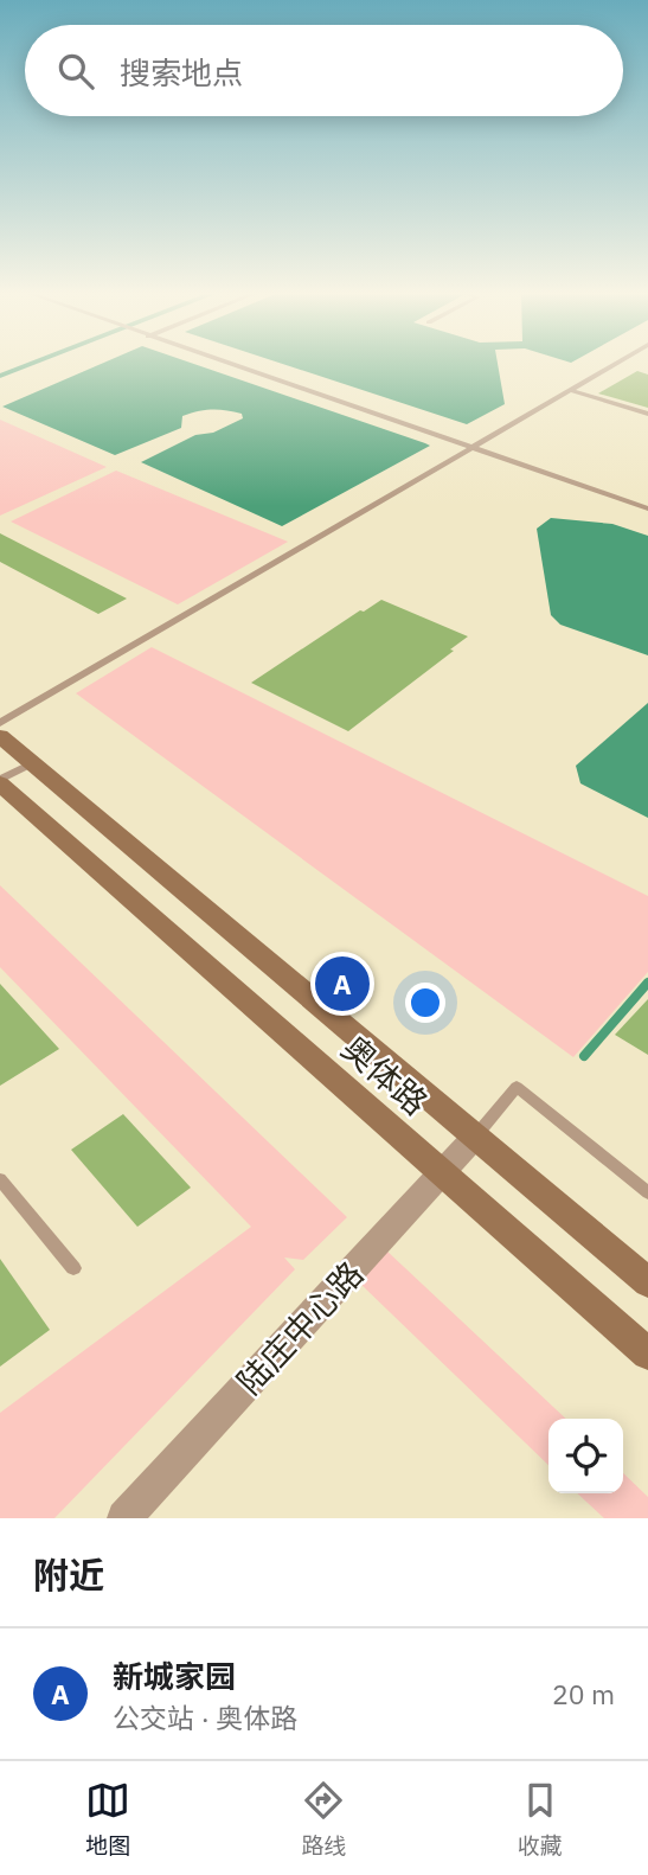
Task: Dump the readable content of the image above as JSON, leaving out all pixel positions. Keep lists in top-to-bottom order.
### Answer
{
  "streets": {
    "main road": ["奥体路"],
    "street": ["陆庄中心路"]
  },
  "crossings": [
    ["奥体路", "陆庄中心路"]
  ],
  "page": {
    "search": "搜索地点",
    "pins": "A",
    "heading": "附近",
    "list": [
      {
        "mark": "A",
        "name": "新城家园",
        "note": "公交站 · 奥体路",
        "value": "20 m"
      }
    ],
    "nav": ["地图", "路线", "收藏"]
  }
}
